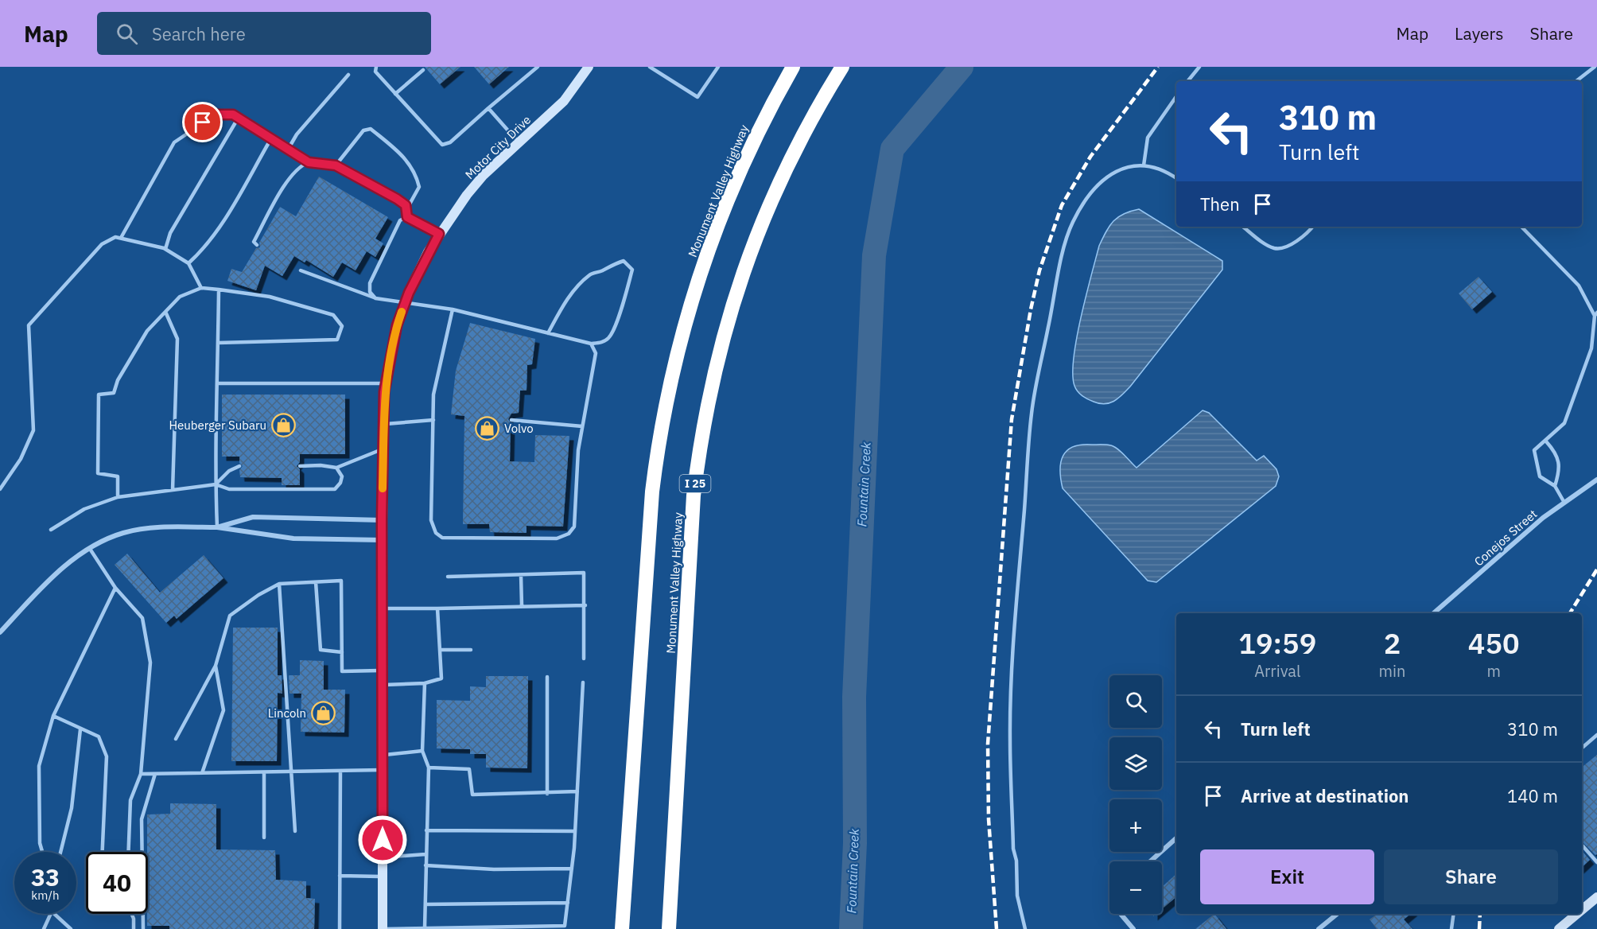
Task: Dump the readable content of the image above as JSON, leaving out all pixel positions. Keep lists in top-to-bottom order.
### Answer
{
  "streets": {
    "highway": ["Monument Valley Highway", "I 25"],
    "street": ["Motor City Drive", "Conejos Street"]
  },
  "water": ["Fountain Creek"],
  "places": {
    "shop": ["Heuberger Subaru", "Volvo", "Lincoln"]
  },
  "page": {
    "header": "Map",
    "search": "Search here",
    "nav": ["Map", "Layers", "Share"],
    "turn": ["310 m", "Turn left"],
    "then": "Then",
    "eta": [
      "19:59",
      "Arrival",
      "2",
      "min",
      "450",
      "m"
    ],
    "map_buttons": ["+", "−"],
    "list": [
      {
        "name": "Turn left",
        "value": "310 m"
      },
      {
        "name": "Arrive at destination",
        "value": "140 m"
      }
    ],
    "buttons": ["Exit", "Share"],
    "speed": "33 km/h",
    "limit": "40"
  }
}
